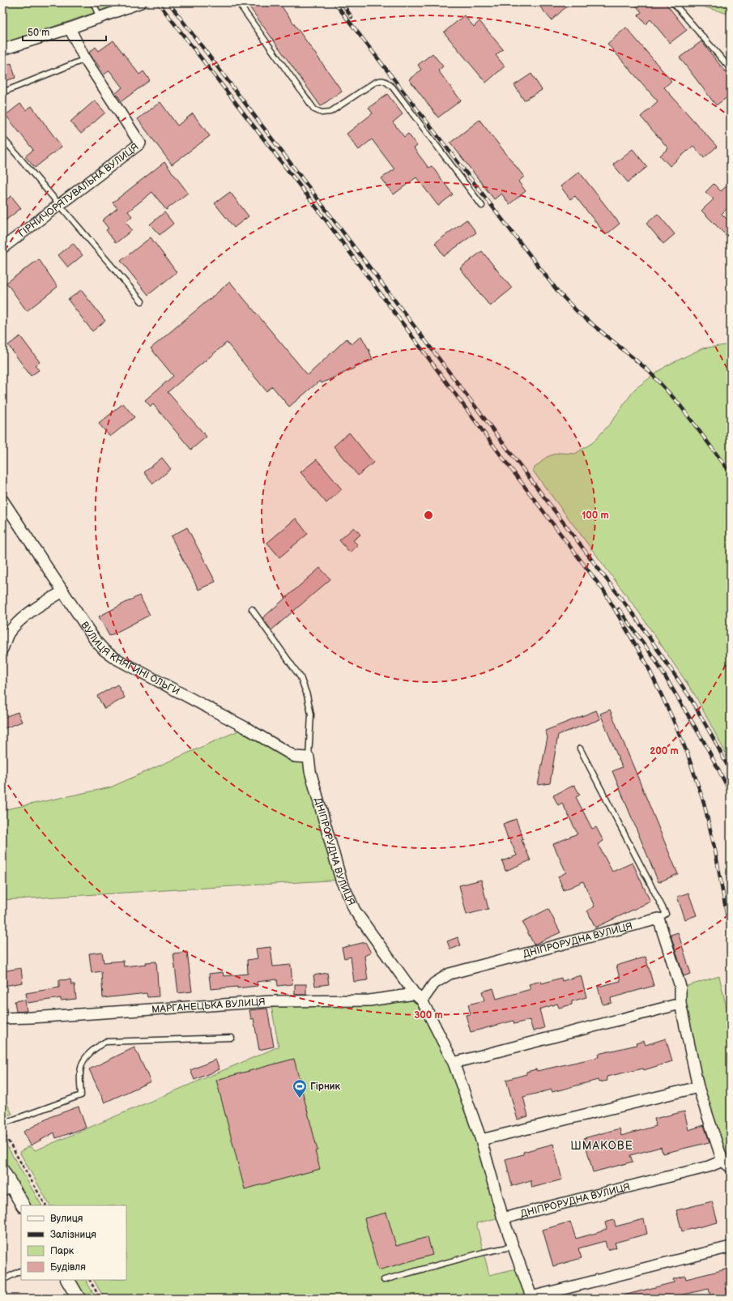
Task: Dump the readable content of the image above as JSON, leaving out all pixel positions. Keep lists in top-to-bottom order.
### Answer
{
  "streets": {
    "street": [
      "ГІРНИЧОРЯТУВАЛЬНА ВУЛИЦЯ",
      "ВУЛИЦЯ КНЯГИНІ ОЛЬГИ",
      "ДНІПРОРУДНА ВУЛИЦЯ",
      "МАРГАНЕЦЬКА ВУЛИЦЯ"
    ]
  },
  "crossings": [
    ["ВУЛИЦЯ КНЯГИНІ ОЛЬГИ", "ДНІПРОРУДНА ВУЛИЦЯ"],
    ["ДНІПРОРУДНА ВУЛИЦЯ", "МАРГАНЕЦЬКА ВУЛИЦЯ"]
  ],
  "districts": ["ШМАКОВЕ"],
  "places": {
    "sports": ["Гірник"]
  },
  "legend": [
    "Вулиця",
    "Залізниця",
    "Парк",
    "Будівля"
  ],
  "scale_bar": "50 m",
  "rings": ["100 m", "200 m", "300 m"]
}
